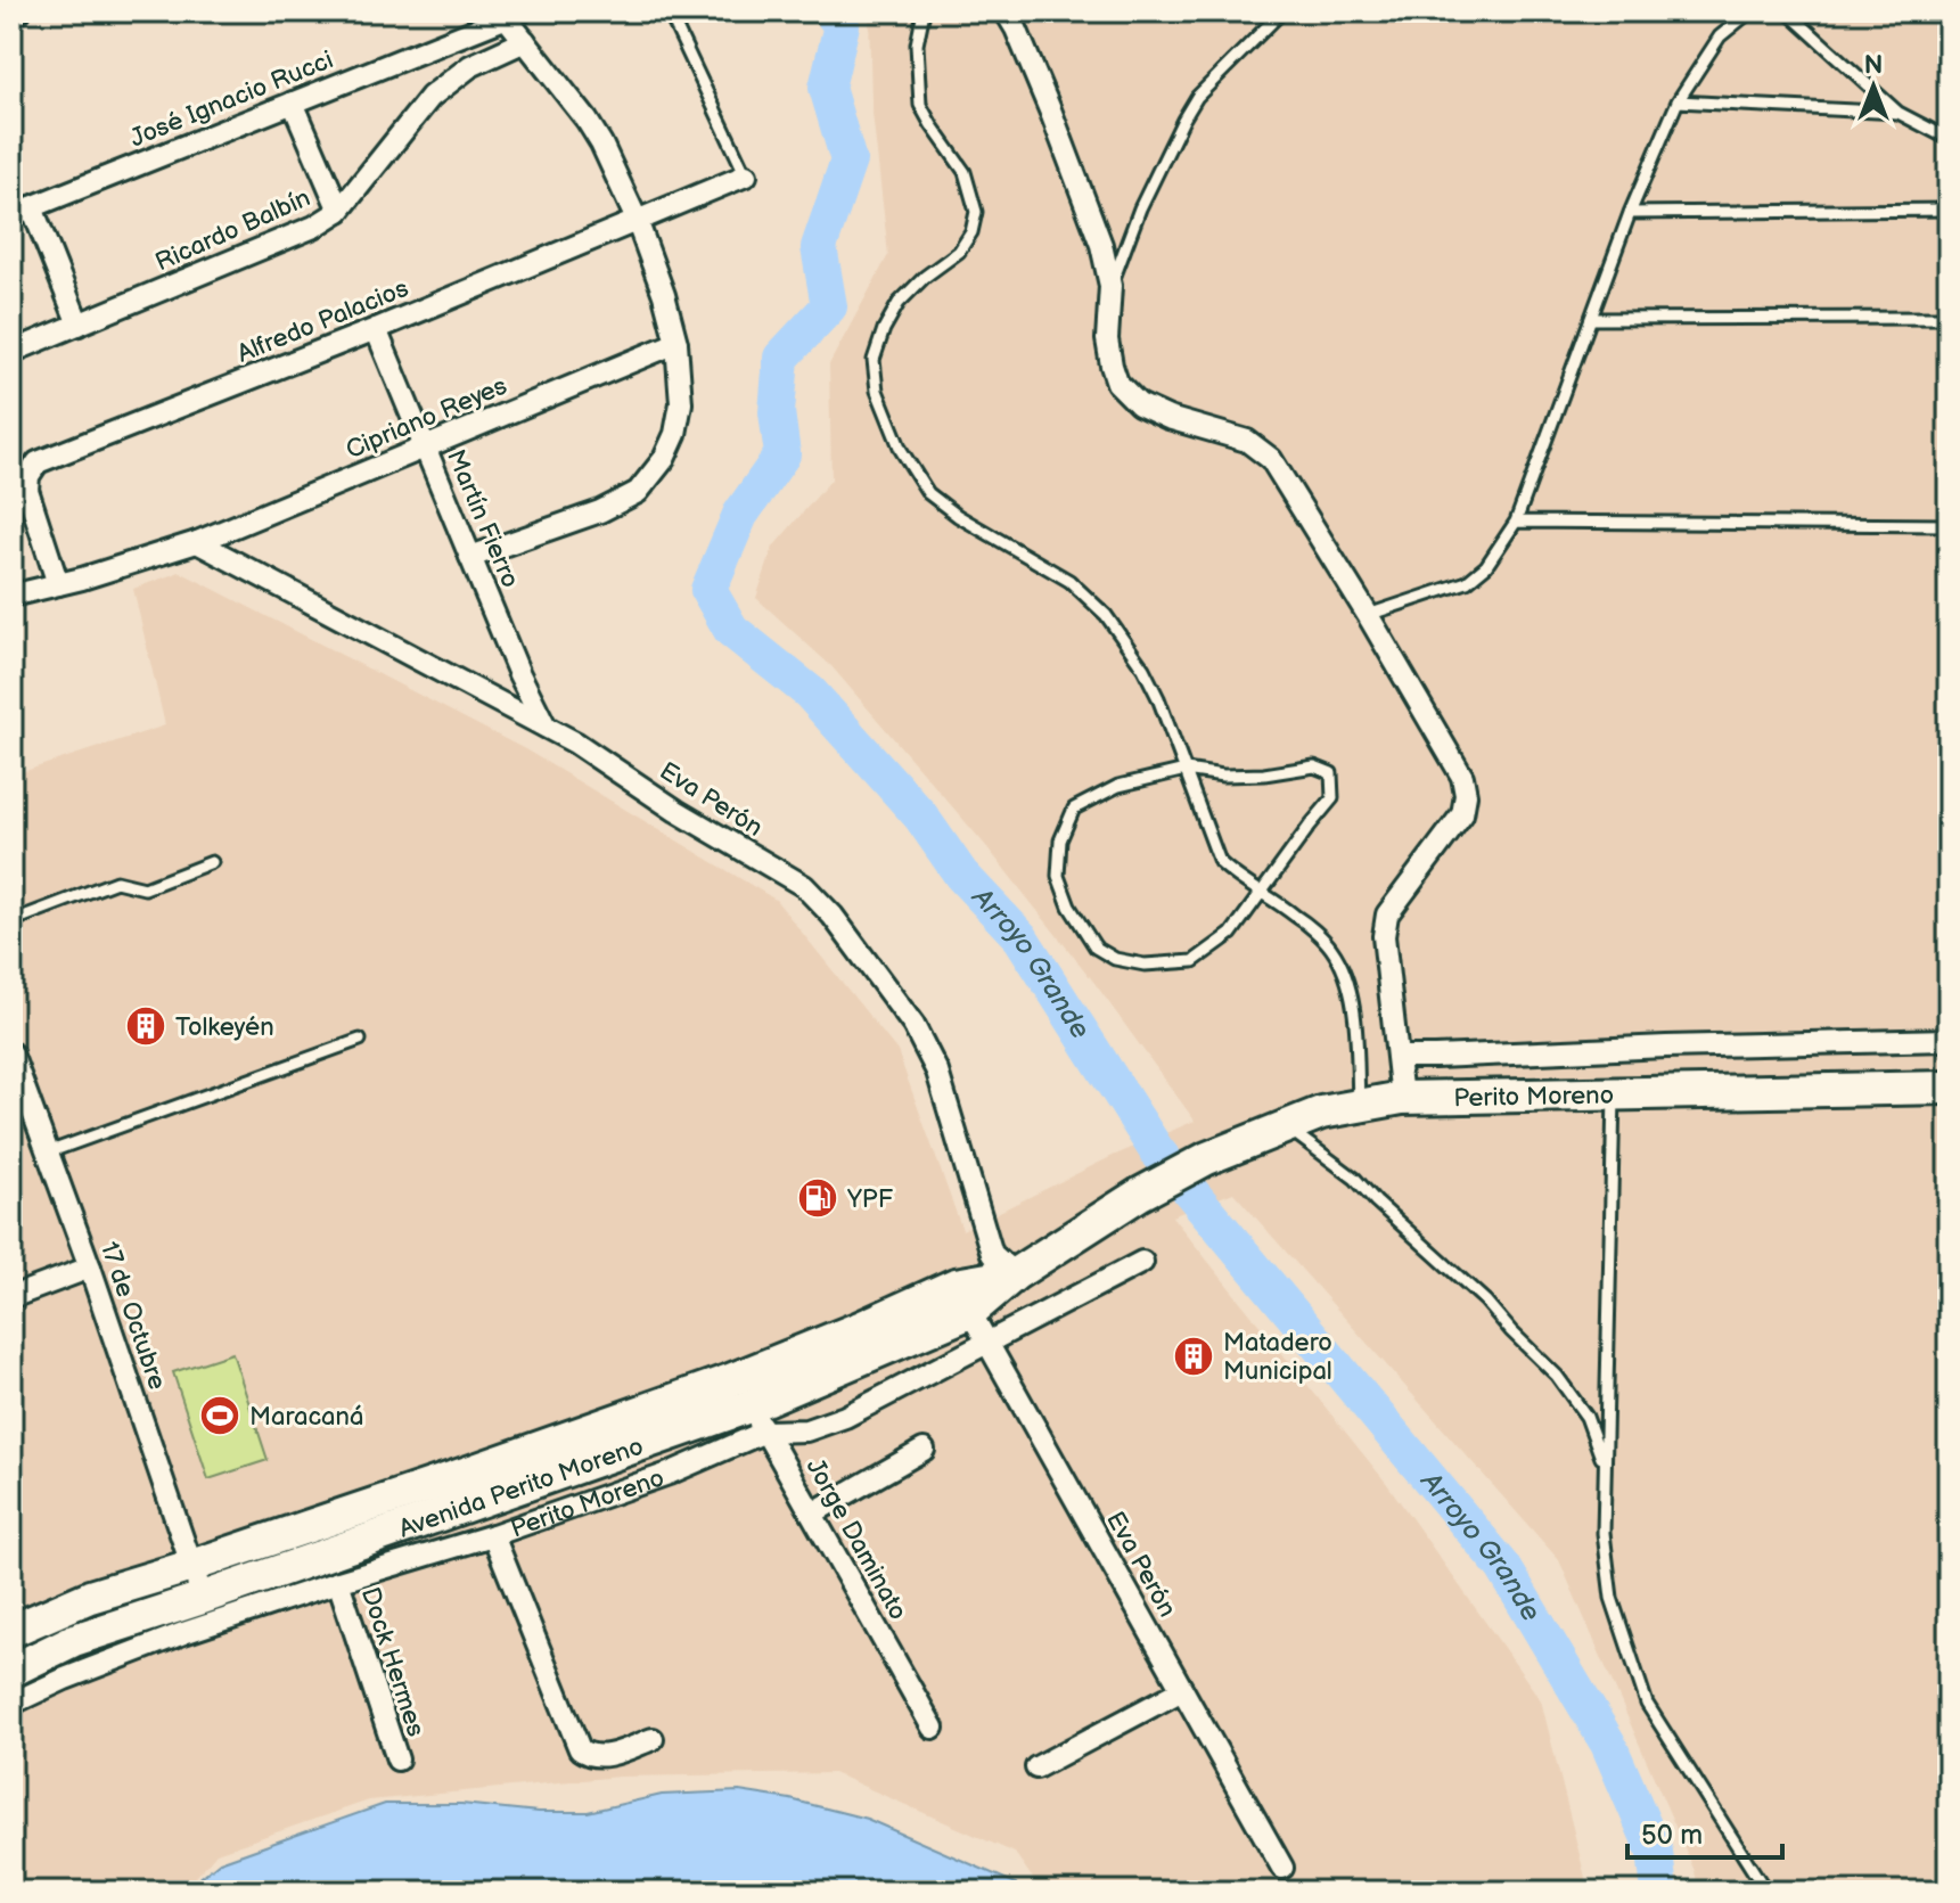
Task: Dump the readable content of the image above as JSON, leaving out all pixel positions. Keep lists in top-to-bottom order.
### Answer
{
  "streets": {
    "main road": ["Perito Moreno", "Avenida Perito Moreno"],
    "street": [
      "José Ignacio Rucci",
      "Ricardo Balbín",
      "Alfredo Palacios",
      "Cipriano Reyes",
      "Martín Fierro",
      "Eva Perón",
      "17 de Octubre",
      "Jorge Daminato",
      "Dock Hermes"
    ]
  },
  "crossings": [
    ["Alfredo Palacios", "Cipriano Reyes"],
    ["Alfredo Palacios", "Martín Fierro"],
    ["Cipriano Reyes", "Martín Fierro"],
    ["Cipriano Reyes", "Eva Perón"],
    ["Martín Fierro", "Eva Perón"],
    ["Eva Perón", "Perito Moreno"],
    ["Eva Perón", "Avenida Perito Moreno"],
    ["Perito Moreno", "Avenida Perito Moreno"],
    ["Perito Moreno", "Jorge Daminato"],
    ["Perito Moreno", "Dock Hermes"],
    ["17 de Octubre", "Avenida Perito Moreno"],
    ["Avenida Perito Moreno", "Jorge Daminato"]
  ],
  "water": ["Arroyo Grande"],
  "places": {
    "building": ["Tolkeyén", "Matadero Municipal"],
    "fuel station": ["YPF"],
    "sports": ["Maracaná"]
  },
  "scale_bar": "50 m",
  "north": "top"
}
